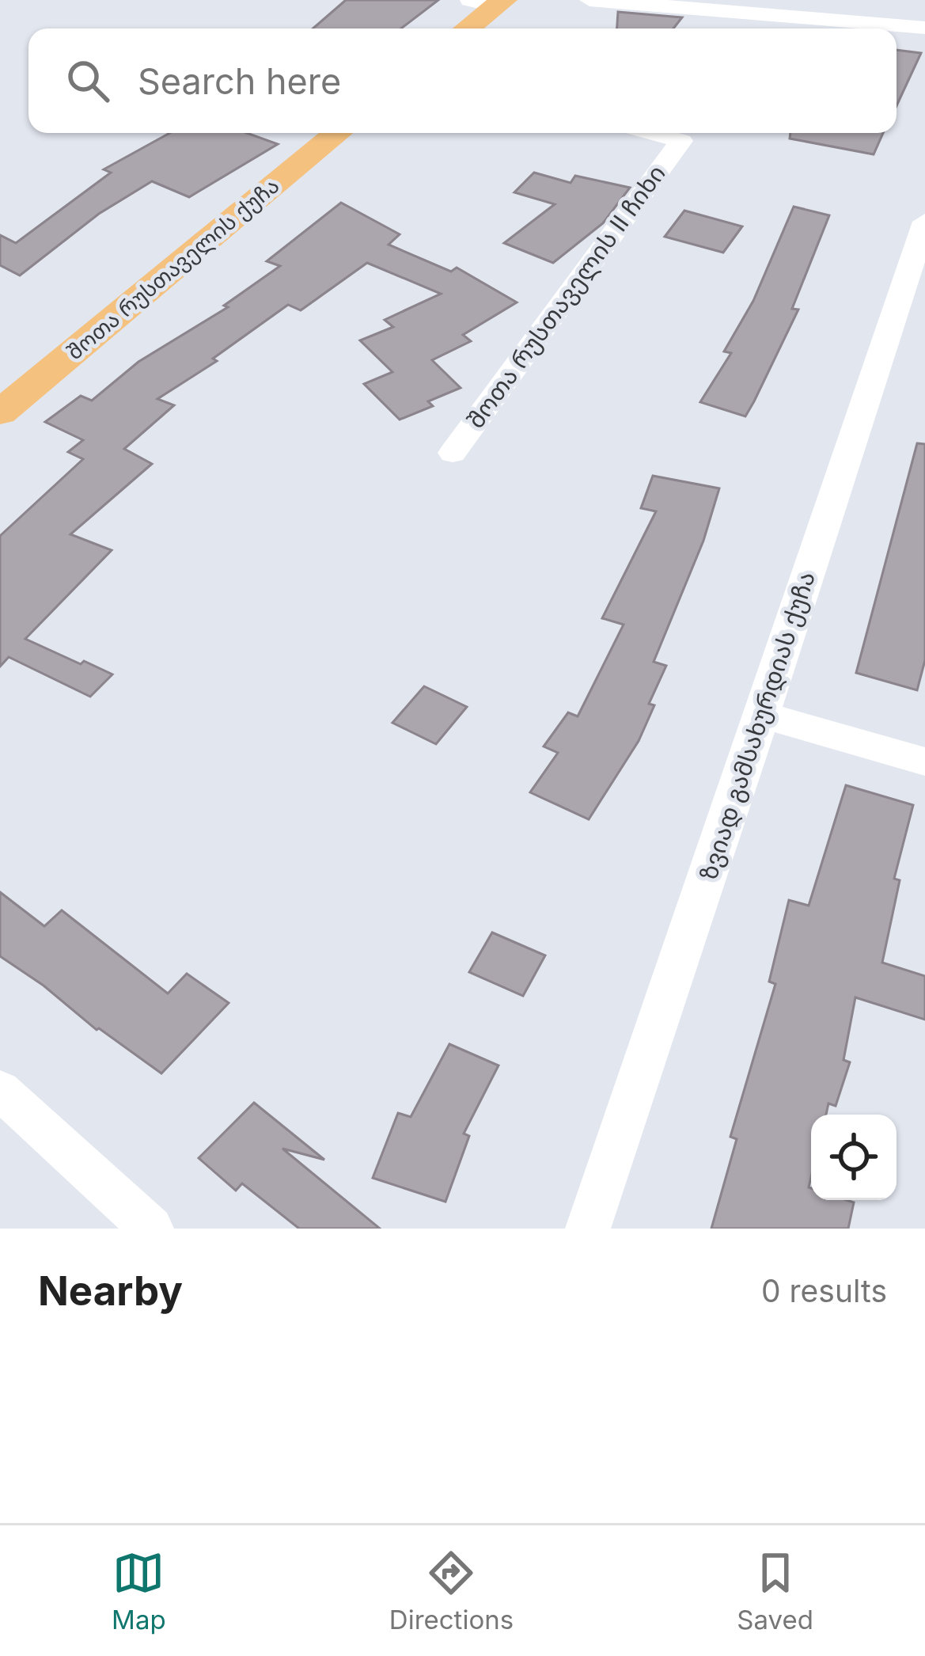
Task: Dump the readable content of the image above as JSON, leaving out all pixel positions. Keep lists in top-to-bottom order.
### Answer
{
  "streets": {
    "main road": ["შოთა რუსთაველის ქუჩა"],
    "street": ["შოთა რუსთაველის II ჩიხი", "ზვიად გამსახურდიას ქუჩა"]
  },
  "page": {
    "search": "Search here",
    "heading": ["Nearby", "0 results"],
    "nav": ["Map", "Directions", "Saved"]
  }
}
